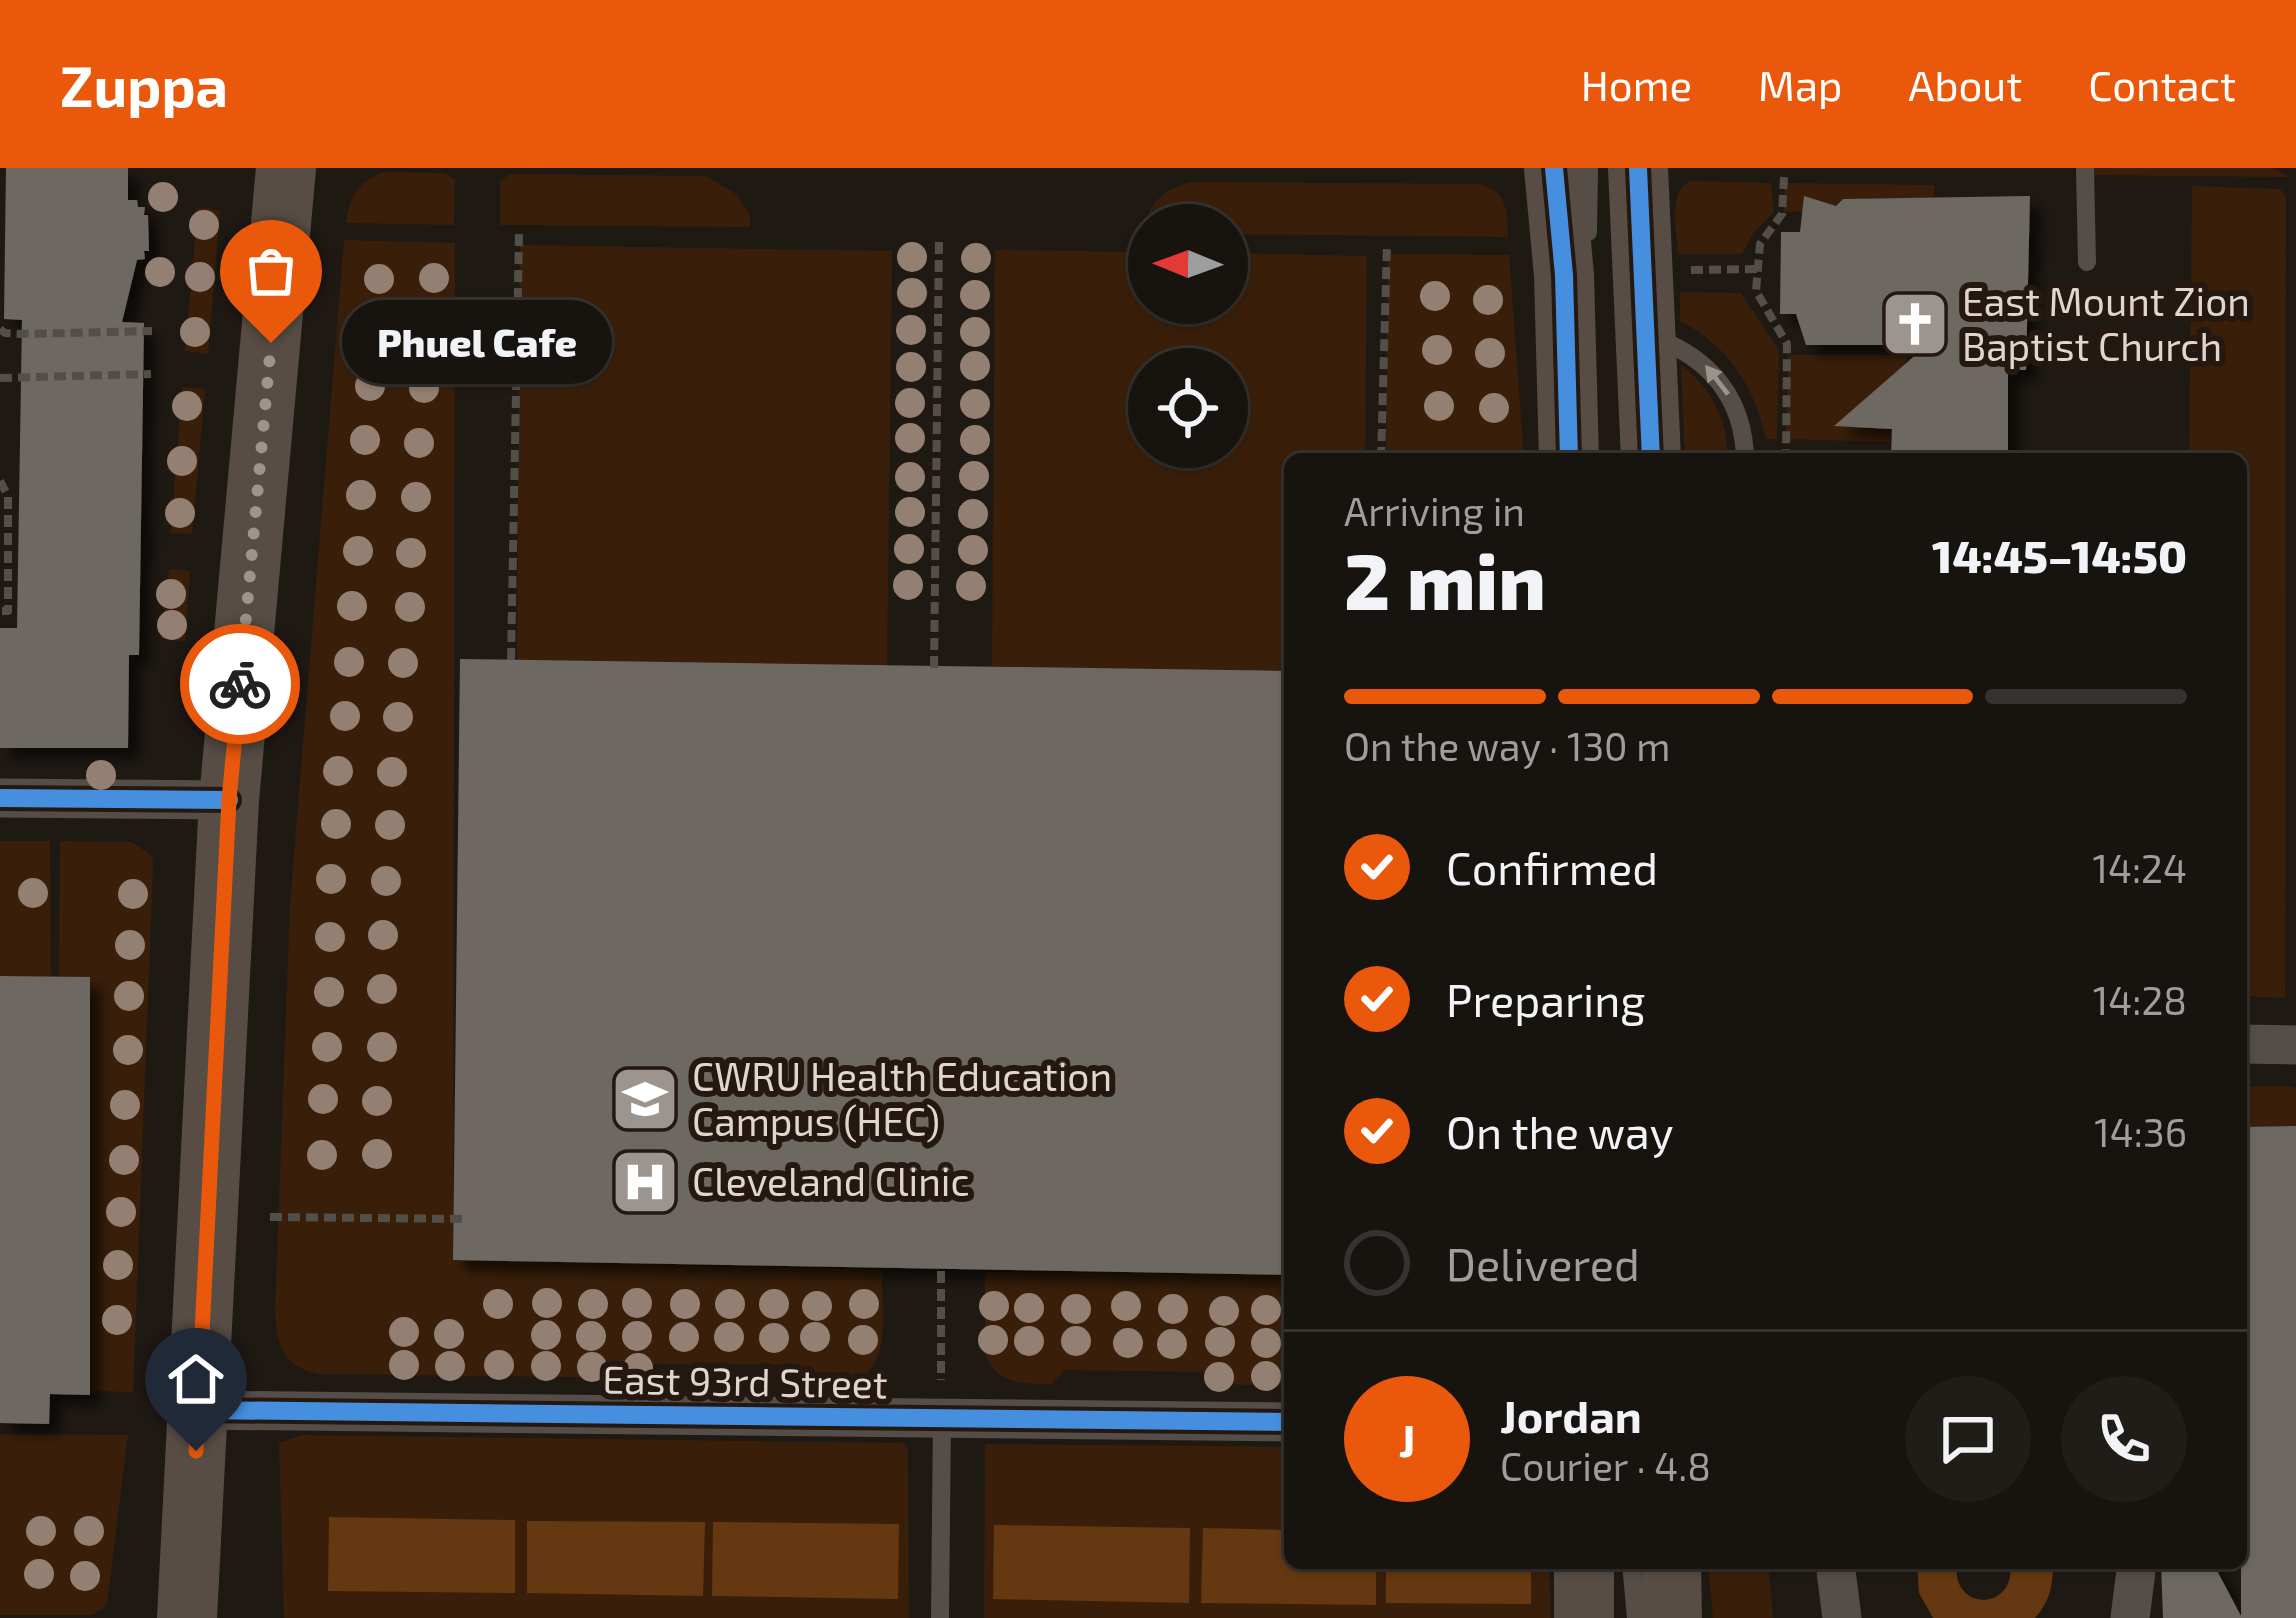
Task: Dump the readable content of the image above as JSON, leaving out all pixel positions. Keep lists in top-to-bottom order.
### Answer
{
  "streets": {
    "street": ["East 93rd Street"]
  },
  "places": {
    "church": ["East Mount Zion Baptist Church"],
    "other": ["Phuel Cafe"],
    "school or university": ["CWRU Health Education Campus (HEC)"],
    "hospital": ["Cleveland Clinic"]
  },
  "north": "left",
  "page": {
    "header": "Zuppa",
    "nav": [
      "Home",
      "Map",
      "About",
      "Contact"
    ],
    "bubble": "Phuel Cafe",
    "heading": ["2 min", "Arriving in", "14:45–14:50"],
    "panel": ["Jordan", "Courier · 4.8"],
    "bar": "On the way · 130 m",
    "list": [
      ["Confirmed", "14:24"],
      ["Preparing", "14:28"],
      ["On the way", "14:36"],
      "Delivered"
    ],
    "round": "J"
  }
}
